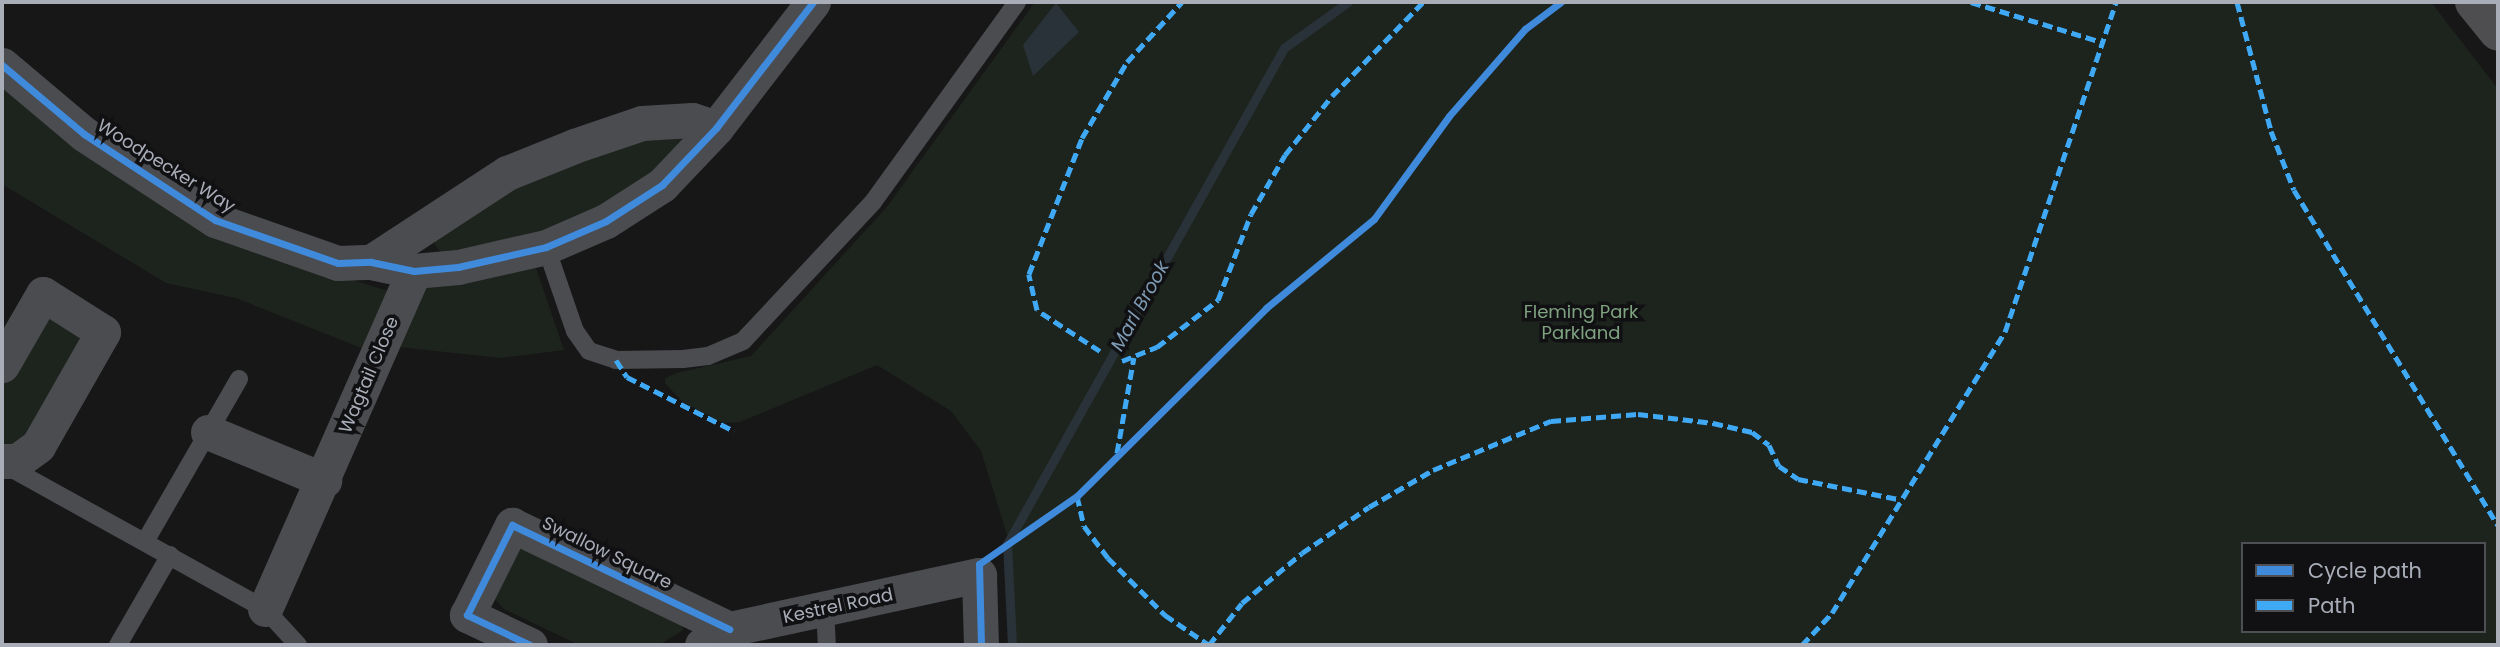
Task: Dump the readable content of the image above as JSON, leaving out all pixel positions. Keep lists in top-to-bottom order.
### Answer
{
  "streets": {
    "street": [
      "Woodpecker Way",
      "Wagtail Close",
      "Swallow Square",
      "Kestrel Road"
    ]
  },
  "crossings": [
    ["Woodpecker Way", "Wagtail Close"],
    ["Swallow Square", "Kestrel Road"]
  ],
  "water": ["Marl Brook"],
  "parks": ["Fleming Park Parkland"],
  "legend": ["Cycle path", "Path"]
}
